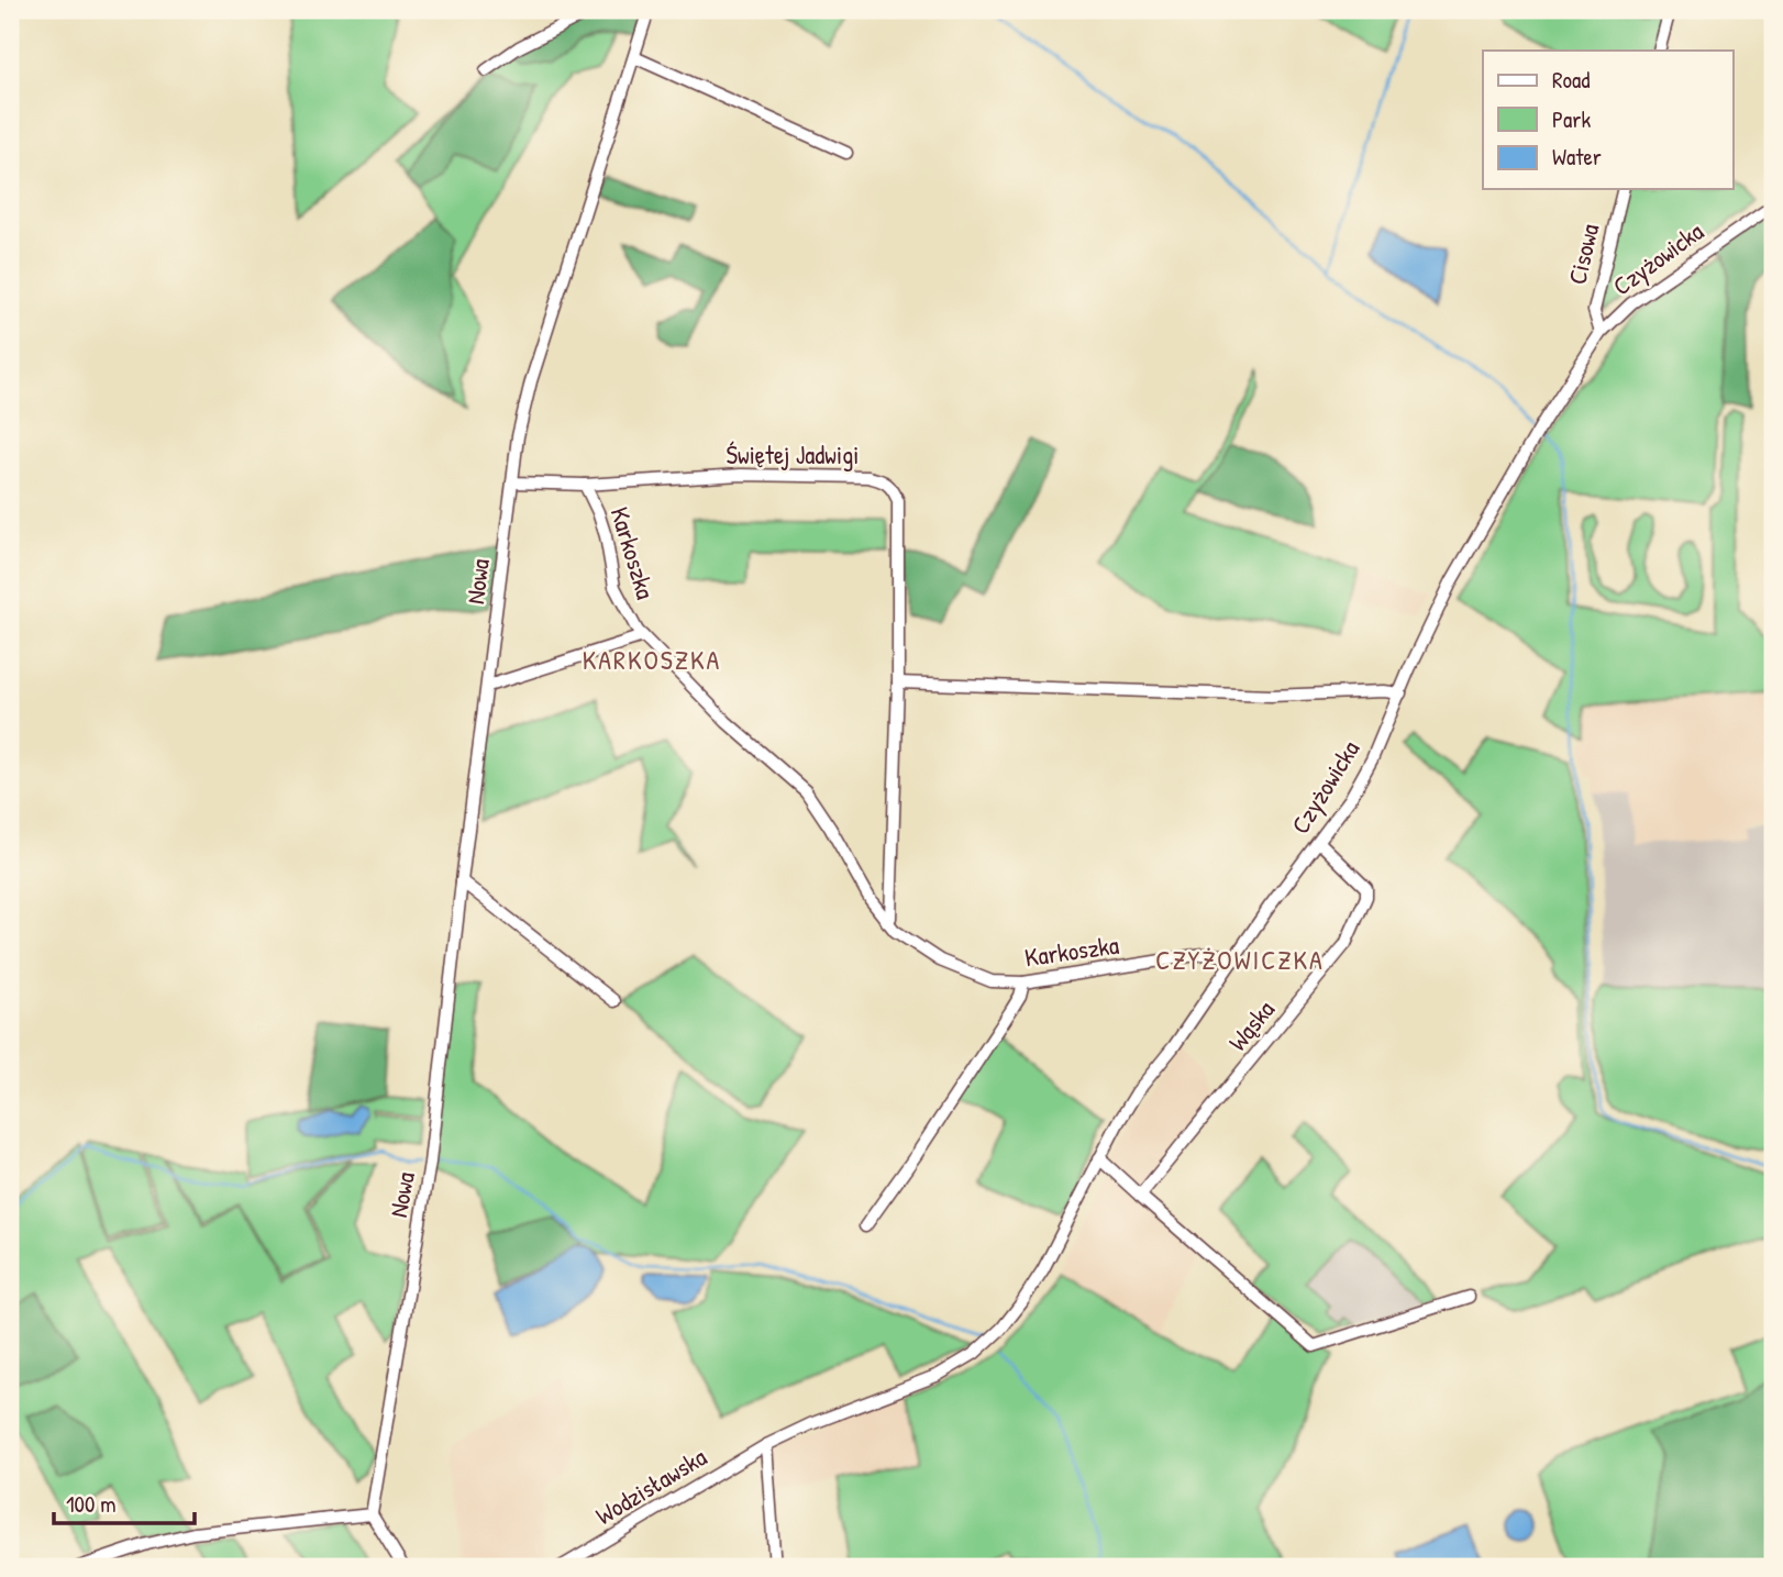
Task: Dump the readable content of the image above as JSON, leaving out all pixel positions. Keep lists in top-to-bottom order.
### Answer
{
  "streets": {
    "street": [
      "Cisowa",
      "Czyżowicka",
      "Świętej Jadwigi",
      "Karkoszka",
      "Nowa",
      "Wąska",
      "Wodzisławska"
    ]
  },
  "crossings": [
    ["Cisowa", "Czyżowicka"],
    ["Czyżowicka", "Karkoszka"],
    ["Czyżowicka", "Wąska"],
    ["Czyżowicka", "Wodzisławska"],
    ["Świętej Jadwigi", "Karkoszka"],
    ["Karkoszka", "Nowa"]
  ],
  "districts": ["KARKOSZKA", "CZYŻOWICZKA"],
  "legend": ["Road", "Park", "Water"],
  "scale_bar": "100 m"
}
